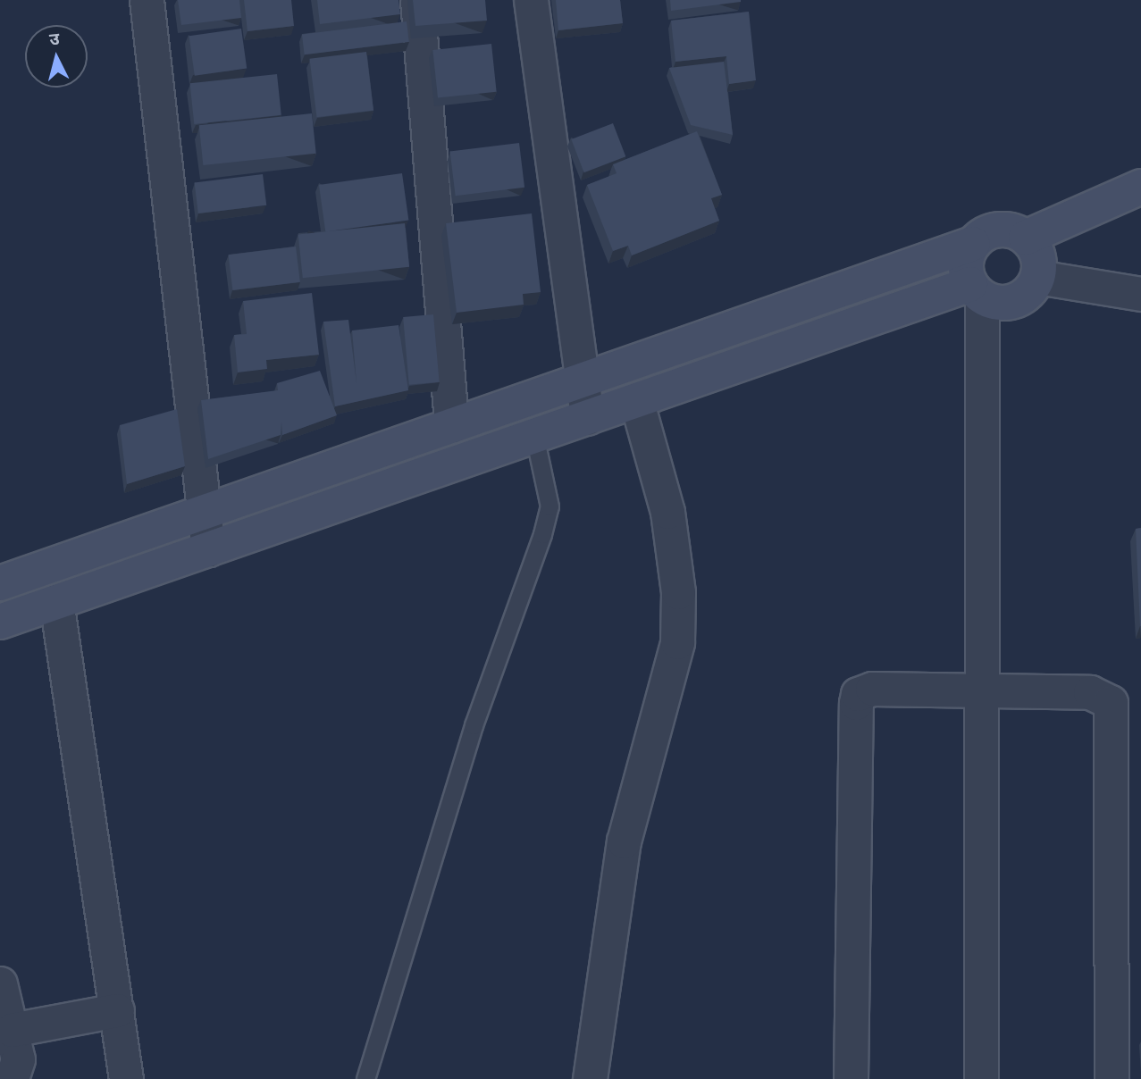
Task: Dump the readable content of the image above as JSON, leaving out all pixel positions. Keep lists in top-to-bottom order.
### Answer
{
  "north": "top"
}
